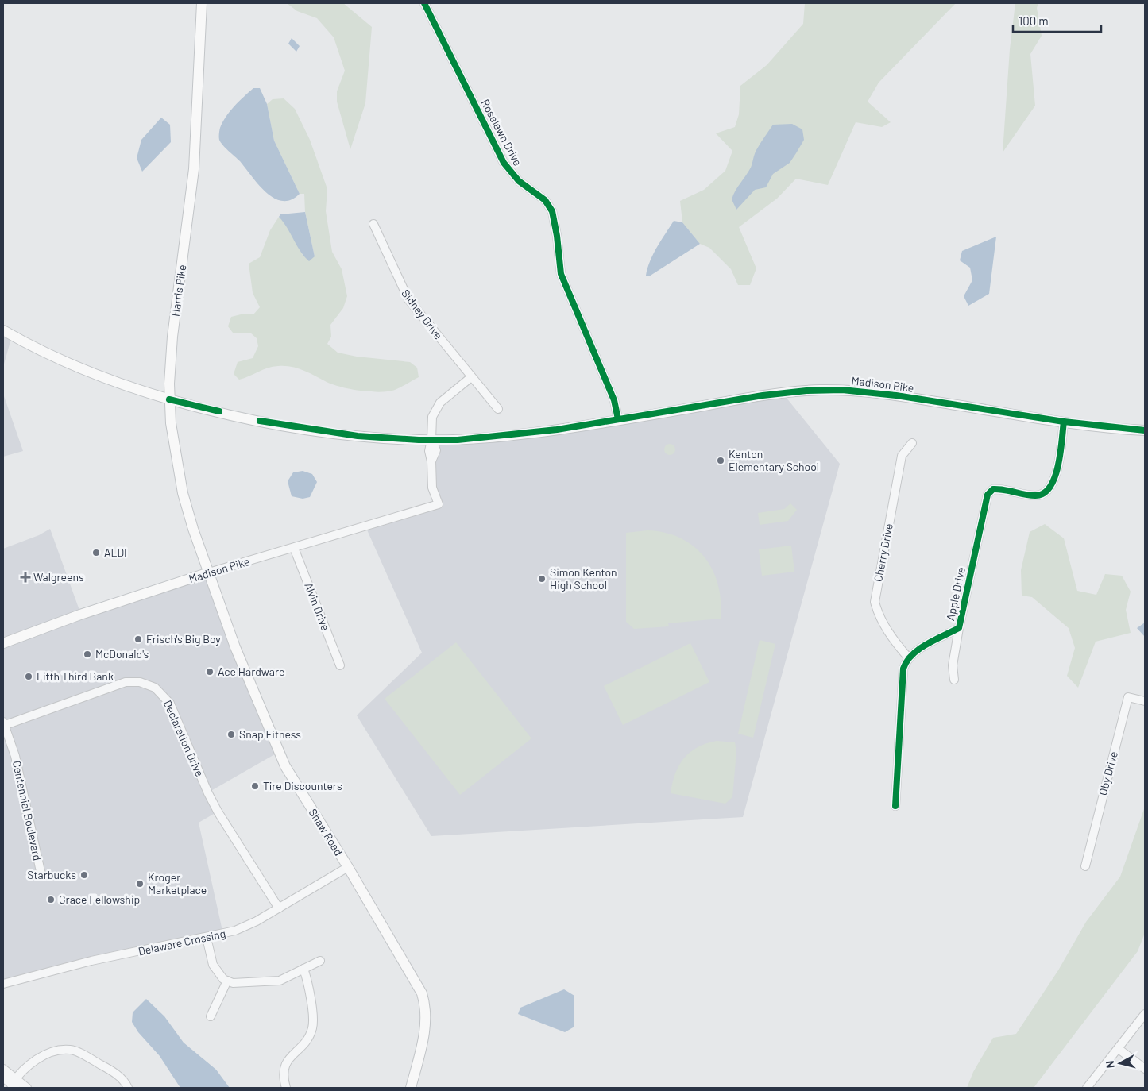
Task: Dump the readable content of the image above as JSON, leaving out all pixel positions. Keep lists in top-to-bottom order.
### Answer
{
  "streets": {
    "main road": ["Harris Pike", "Madison Pike", "Shaw Road"],
    "street": [
      "Roselawn Drive",
      "Sidney Drive",
      "Cherry Drive",
      "Apple Drive",
      "Alvin Drive",
      "Declaration Drive",
      "Oby Drive",
      "Centennial Boulevard",
      "Delaware Crossing"
    ]
  },
  "crossings": [
    ["Roselawn Drive", "Madison Pike"],
    ["Harris Pike", "Madison Pike"],
    ["Harris Pike", "Shaw Road"],
    ["Madison Pike", "Apple Drive"],
    ["Madison Pike", "Alvin Drive"],
    ["Madison Pike", "Shaw Road"],
    ["Cherry Drive", "Apple Drive"],
    ["Declaration Drive", "Centennial Boulevard"],
    ["Declaration Drive", "Delaware Crossing"],
    ["Shaw Road", "Delaware Crossing"]
  ],
  "places": {
    "other": [
      "Kenton Elementary School",
      "ALDI",
      "Simon Kenton High School",
      "Frisch's Big Boy",
      "McDonald's",
      "Ace Hardware",
      "Fifth Third Bank",
      "Snap Fitness",
      "Tire Discounters",
      "Starbucks",
      "Kroger Marketplace",
      "Grace Fellowship"
    ],
    "health": ["Walgreens"]
  },
  "scale_bar": "100 m",
  "north": "left"
}
